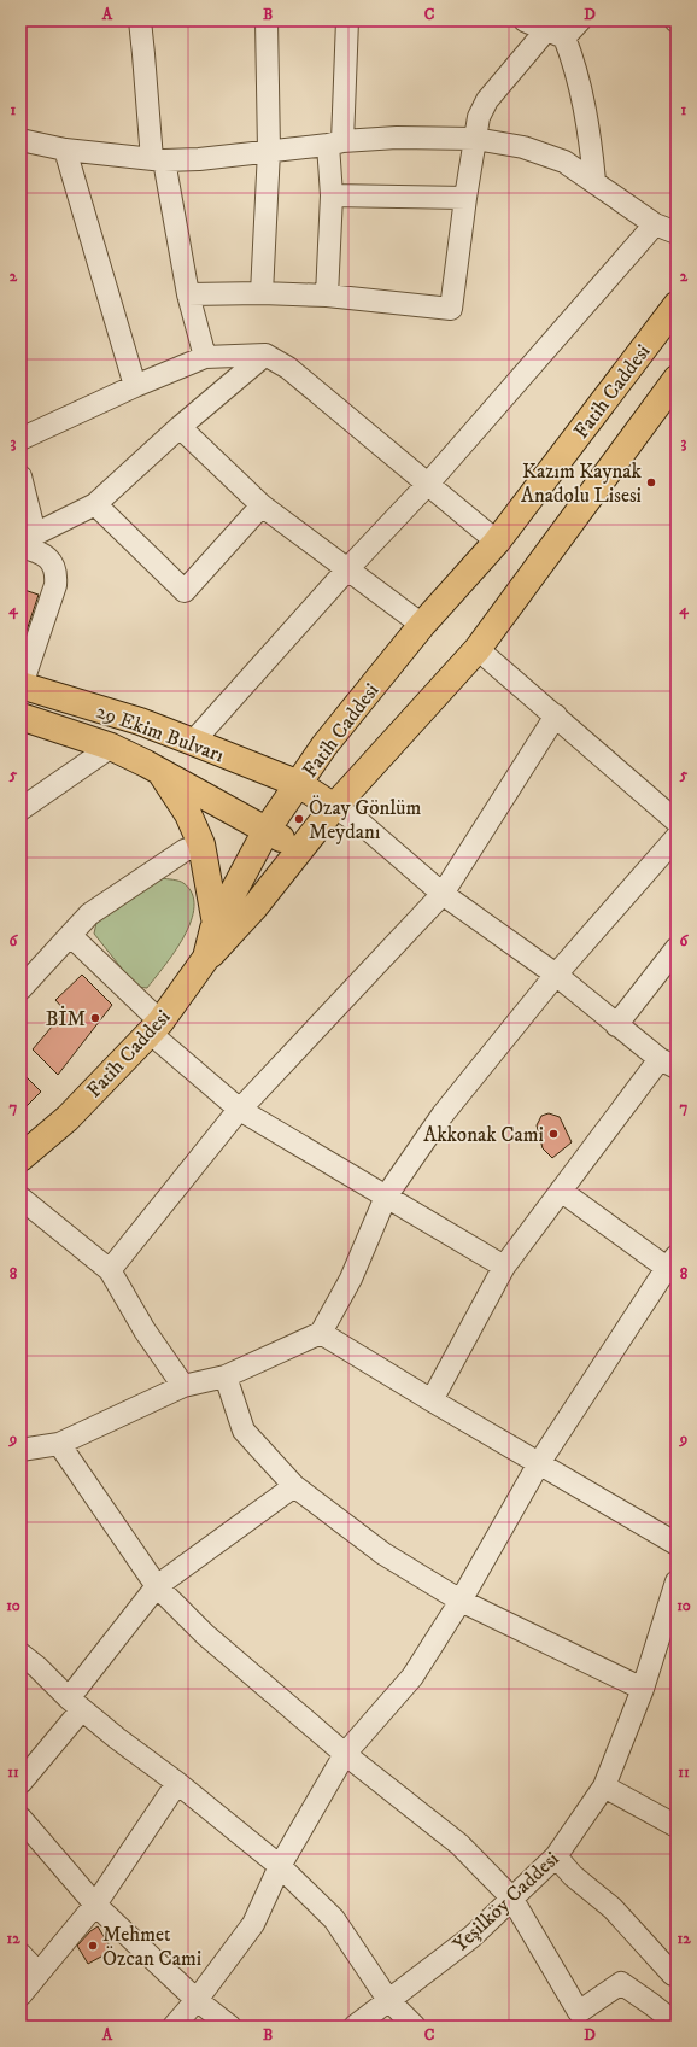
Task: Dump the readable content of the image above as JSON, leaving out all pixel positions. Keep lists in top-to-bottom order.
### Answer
{
  "streets": {
    "main road": ["Fatih Caddesi", "29 Ekim Bulvarı"],
    "street": ["Yeşilköy Caddesi"]
  },
  "crossings": [
    ["Fatih Caddesi", "29 Ekim Bulvarı"]
  ],
  "places": [
    "Kazım Kaynak Anadolu Lisesi",
    "Özay Gönlüm Meydanı",
    "BİM",
    "Akkonak Cami",
    "Mehmet Özcan Cami"
  ],
  "grid": {
    "columns": [
      "A",
      "B",
      "C",
      "D"
    ],
    "rows": [
      "1",
      "2",
      "3",
      "4",
      "5",
      "6",
      "7",
      "8",
      "9",
      "10",
      "11",
      "12"
    ]
  }
}
